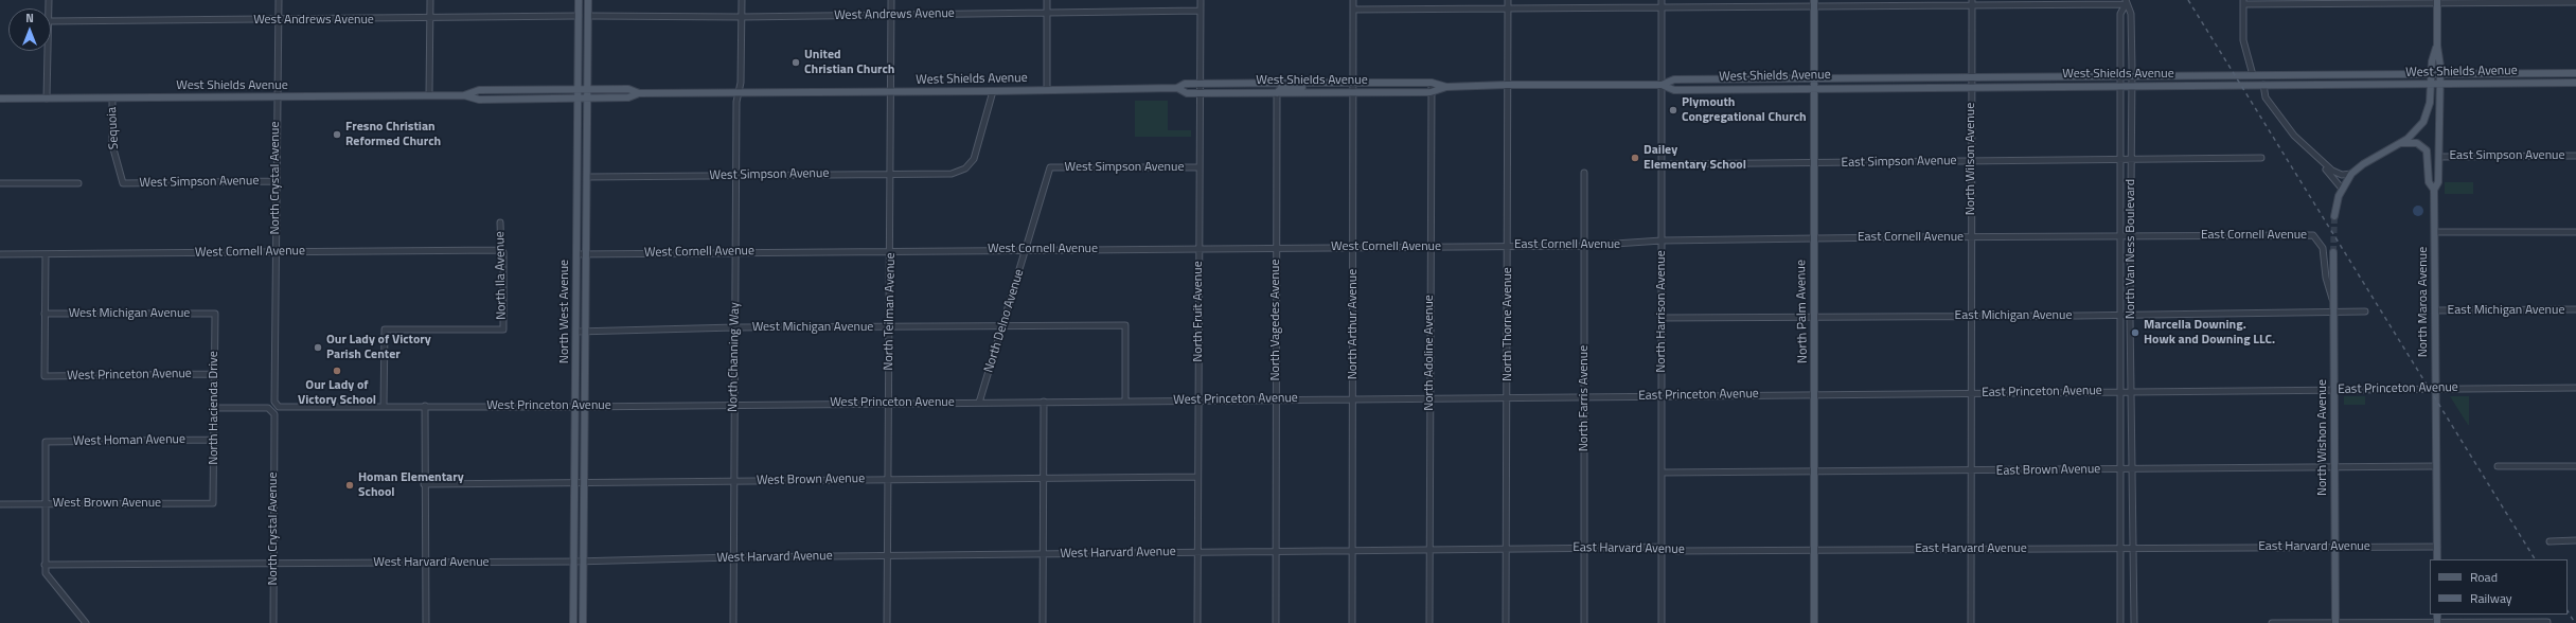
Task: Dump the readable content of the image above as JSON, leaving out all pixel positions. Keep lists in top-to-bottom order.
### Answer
{
  "streets": {
    "main road": [
      "West Shields Avenue",
      "North Maroa Avenue",
      "North West Avenue",
      "North Palm Avenue",
      "North Wishon Avenue"
    ],
    "street": [
      "West Andrews Avenue",
      "Sequoia",
      "East Simpson Avenue",
      "North Wilson Avenue",
      "West Simpson Avenue",
      "North Crystal Avenue",
      "East Cornell Avenue",
      "West Cornell Avenue",
      "North Van Ness Boulevard",
      "North Ila Avenue",
      "East Michigan Avenue",
      "North Teilman Avenue",
      "North Fruit Avenue",
      "North Harrison Avenue",
      "West Michigan Avenue",
      "North Vagedes Avenue",
      "North Delno Avenue",
      "North Arthur Avenue",
      "North Thorne Avenue",
      "North Adoline Avenue",
      "North Channing Way",
      "West Princeton Avenue",
      "East Princeton Avenue",
      "North Farris Avenue",
      "North Hacienda Drive",
      "West Homan Avenue",
      "East Brown Avenue",
      "West Brown Avenue",
      "East Harvard Avenue",
      "West Harvard Avenue"
    ]
  },
  "crossings": [
    ["West Andrews Avenue", "North Crystal Avenue"],
    ["West Andrews Avenue", "North West Avenue"],
    ["West Andrews Avenue", "North Teilman Avenue"],
    ["West Andrews Avenue", "North Fruit Avenue"],
    ["West Andrews Avenue", "North Channing Way"],
    ["West Shields Avenue", "Sequoia"],
    ["West Shields Avenue", "North Wilson Avenue"],
    ["West Shields Avenue", "West Simpson Avenue"],
    ["West Shields Avenue", "North Crystal Avenue"],
    ["West Shields Avenue", "North Van Ness Boulevard"],
    ["West Shields Avenue", "North Maroa Avenue"],
    ["West Shields Avenue", "North West Avenue"],
    ["West Shields Avenue", "North Teilman Avenue"],
    ["West Shields Avenue", "North Fruit Avenue"],
    ["West Shields Avenue", "North Harrison Avenue"],
    ["West Shields Avenue", "North Palm Avenue"],
    ["West Shields Avenue", "North Vagedes Avenue"],
    ["West Shields Avenue", "North Arthur Avenue"],
    ["West Shields Avenue", "North Thorne Avenue"],
    ["West Shields Avenue", "North Adoline Avenue"],
    ["West Shields Avenue", "North Channing Way"],
    ["Sequoia", "West Simpson Avenue"],
    ["East Simpson Avenue", "North Wilson Avenue"],
    ["East Simpson Avenue", "North Van Ness Boulevard"],
    ["East Simpson Avenue", "North Maroa Avenue"],
    ["East Simpson Avenue", "North Harrison Avenue"],
    ["East Simpson Avenue", "North Palm Avenue"],
    ["North Wilson Avenue", "East Cornell Avenue"],
    ["North Wilson Avenue", "East Michigan Avenue"],
    ["North Wilson Avenue", "East Princeton Avenue"],
    ["North Wilson Avenue", "East Brown Avenue"],
    ["North Wilson Avenue", "East Harvard Avenue"],
    ["West Simpson Avenue", "North Crystal Avenue"],
    ["West Simpson Avenue", "North West Avenue"],
    ["West Simpson Avenue", "North Teilman Avenue"],
    ["West Simpson Avenue", "North Fruit Avenue"],
    ["West Simpson Avenue", "North Delno Avenue"],
    ["West Simpson Avenue", "North Channing Way"],
    ["North Crystal Avenue", "West Cornell Avenue"],
    ["North Crystal Avenue", "West Princeton Avenue"],
    ["North Crystal Avenue", "West Harvard Avenue"],
    ["East Cornell Avenue", "West Cornell Avenue"],
    ["East Cornell Avenue", "North Van Ness Boulevard"],
    ["East Cornell Avenue", "North Harrison Avenue"],
    ["East Cornell Avenue", "North Palm Avenue"],
    ["East Cornell Avenue", "North Thorne Avenue"],
    ["East Cornell Avenue", "North Farris Avenue"],
    ["East Cornell Avenue", "North Wishon Avenue"],
    ["West Cornell Avenue", "North Ila Avenue"],
    ["West Cornell Avenue", "North West Avenue"],
    ["West Cornell Avenue", "North Teilman Avenue"],
    ["West Cornell Avenue", "North Fruit Avenue"],
    ["West Cornell Avenue", "North Vagedes Avenue"],
    ["West Cornell Avenue", "North Delno Avenue"],
    ["West Cornell Avenue", "North Arthur Avenue"],
    ["West Cornell Avenue", "North Thorne Avenue"],
    ["West Cornell Avenue", "North Adoline Avenue"],
    ["West Cornell Avenue", "North Channing Way"],
    ["North Van Ness Boulevard", "East Michigan Avenue"],
    ["North Van Ness Boulevard", "East Princeton Avenue"],
    ["North Van Ness Boulevard", "East Brown Avenue"],
    ["North Van Ness Boulevard", "East Harvard Avenue"],
    ["North Ila Avenue", "West Princeton Avenue"],
    ["North Maroa Avenue", "East Michigan Avenue"],
    ["North Maroa Avenue", "East Princeton Avenue"],
    ["North Maroa Avenue", "East Brown Avenue"],
    ["North Maroa Avenue", "East Harvard Avenue"],
    ["East Michigan Avenue", "North Harrison Avenue"],
    ["East Michigan Avenue", "North Palm Avenue"],
    ["East Michigan Avenue", "North Wishon Avenue"],
    ["North West Avenue", "West Michigan Avenue"],
    ["North West Avenue", "West Princeton Avenue"],
    ["North West Avenue", "West Brown Avenue"],
    ["North West Avenue", "West Harvard Avenue"],
    ["North Teilman Avenue", "West Michigan Avenue"],
    ["North Teilman Avenue", "West Princeton Avenue"],
    ["North Teilman Avenue", "West Brown Avenue"],
    ["North Teilman Avenue", "West Harvard Avenue"],
    ["North Fruit Avenue", "West Princeton Avenue"],
    ["North Fruit Avenue", "West Brown Avenue"],
    ["North Fruit Avenue", "West Harvard Avenue"],
    ["North Harrison Avenue", "East Princeton Avenue"],
    ["North Harrison Avenue", "East Brown Avenue"],
    ["North Harrison Avenue", "East Harvard Avenue"],
    ["North Palm Avenue", "East Princeton Avenue"],
    ["North Palm Avenue", "East Brown Avenue"],
    ["North Palm Avenue", "East Harvard Avenue"],
    ["West Michigan Avenue", "North Delno Avenue"],
    ["West Michigan Avenue", "North Channing Way"],
    ["West Michigan Avenue", "West Princeton Avenue"],
    ["West Michigan Avenue", "North Hacienda Drive"],
    ["North Vagedes Avenue", "West Princeton Avenue"],
    ["North Vagedes Avenue", "West Harvard Avenue"],
    ["North Delno Avenue", "West Princeton Avenue"],
    ["North Arthur Avenue", "West Princeton Avenue"],
    ["North Arthur Avenue", "West Harvard Avenue"],
    ["North Thorne Avenue", "West Princeton Avenue"],
    ["North Thorne Avenue", "East Princeton Avenue"],
    ["North Thorne Avenue", "East Harvard Avenue"],
    ["North Thorne Avenue", "West Harvard Avenue"],
    ["North Adoline Avenue", "West Princeton Avenue"],
    ["North Adoline Avenue", "West Harvard Avenue"],
    ["North Channing Way", "West Princeton Avenue"],
    ["North Channing Way", "West Brown Avenue"],
    ["North Channing Way", "West Harvard Avenue"],
    ["West Princeton Avenue", "East Princeton Avenue"],
    ["West Princeton Avenue", "North Hacienda Drive"],
    ["East Princeton Avenue", "North Farris Avenue"],
    ["East Princeton Avenue", "North Wishon Avenue"],
    ["North Farris Avenue", "East Harvard Avenue"],
    ["North Hacienda Drive", "West Homan Avenue"],
    ["North Hacienda Drive", "West Brown Avenue"],
    ["North Wishon Avenue", "East Brown Avenue"],
    ["North Wishon Avenue", "East Harvard Avenue"],
    ["West Homan Avenue", "West Brown Avenue"],
    ["East Harvard Avenue", "West Harvard Avenue"]
  ],
  "places": [
    "United Christian Church",
    "Plymouth Congregational Church",
    "Fresno Christian Reformed Church",
    "Dailey Elementary School",
    "Marcella Downing. Howk and Downing LLC.",
    "Our Lady of Victory Parish Center",
    "Our Lady of Victory School",
    "Homan Elementary School"
  ],
  "legend": ["Road", "Railway"],
  "north": "top"
}
